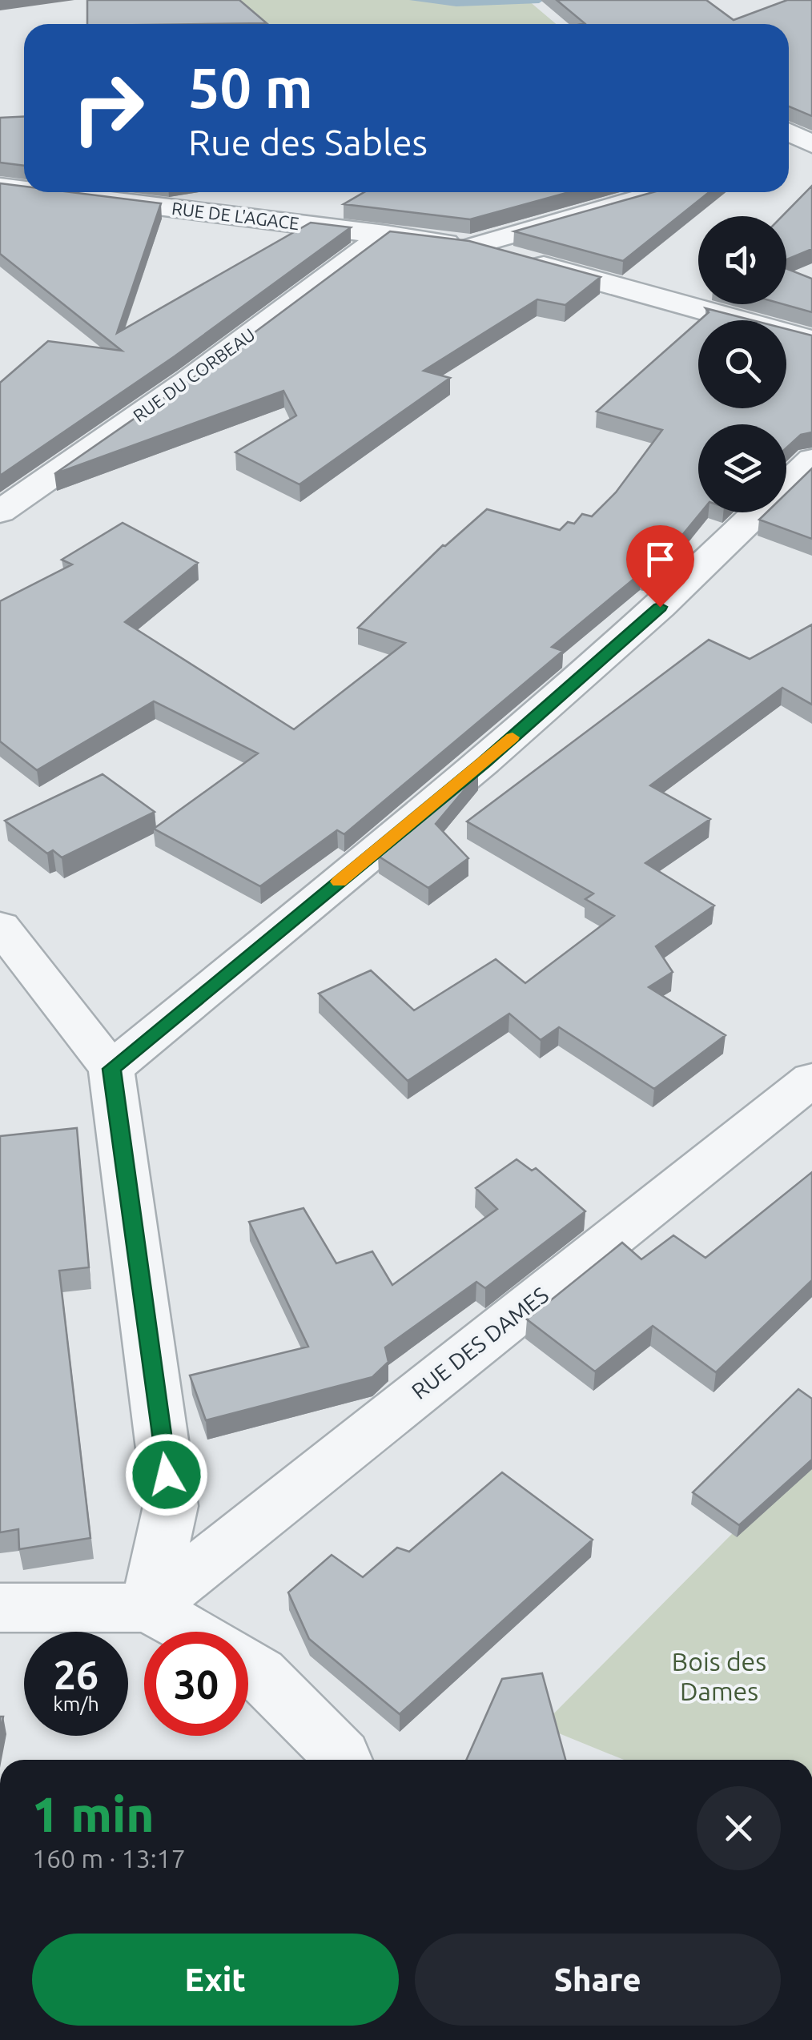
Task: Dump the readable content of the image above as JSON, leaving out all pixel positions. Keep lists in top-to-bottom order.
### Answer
{
  "streets": {
    "street": ["RUE DE L'AGACE", "RUE DU CORBEAU", "RUE DES DAMES"]
  },
  "crossings": [
    ["RUE DE L'AGACE", "RUE DU CORBEAU"]
  ],
  "parks": ["Bois des Dames"],
  "page": {
    "turn": ["50 m", "Rue des Sables"],
    "speed": "26 km/h",
    "limit": "30",
    "heading": ["1 min", "160 m · 13:17"],
    "buttons": ["Exit", "Share"]
  }
}
